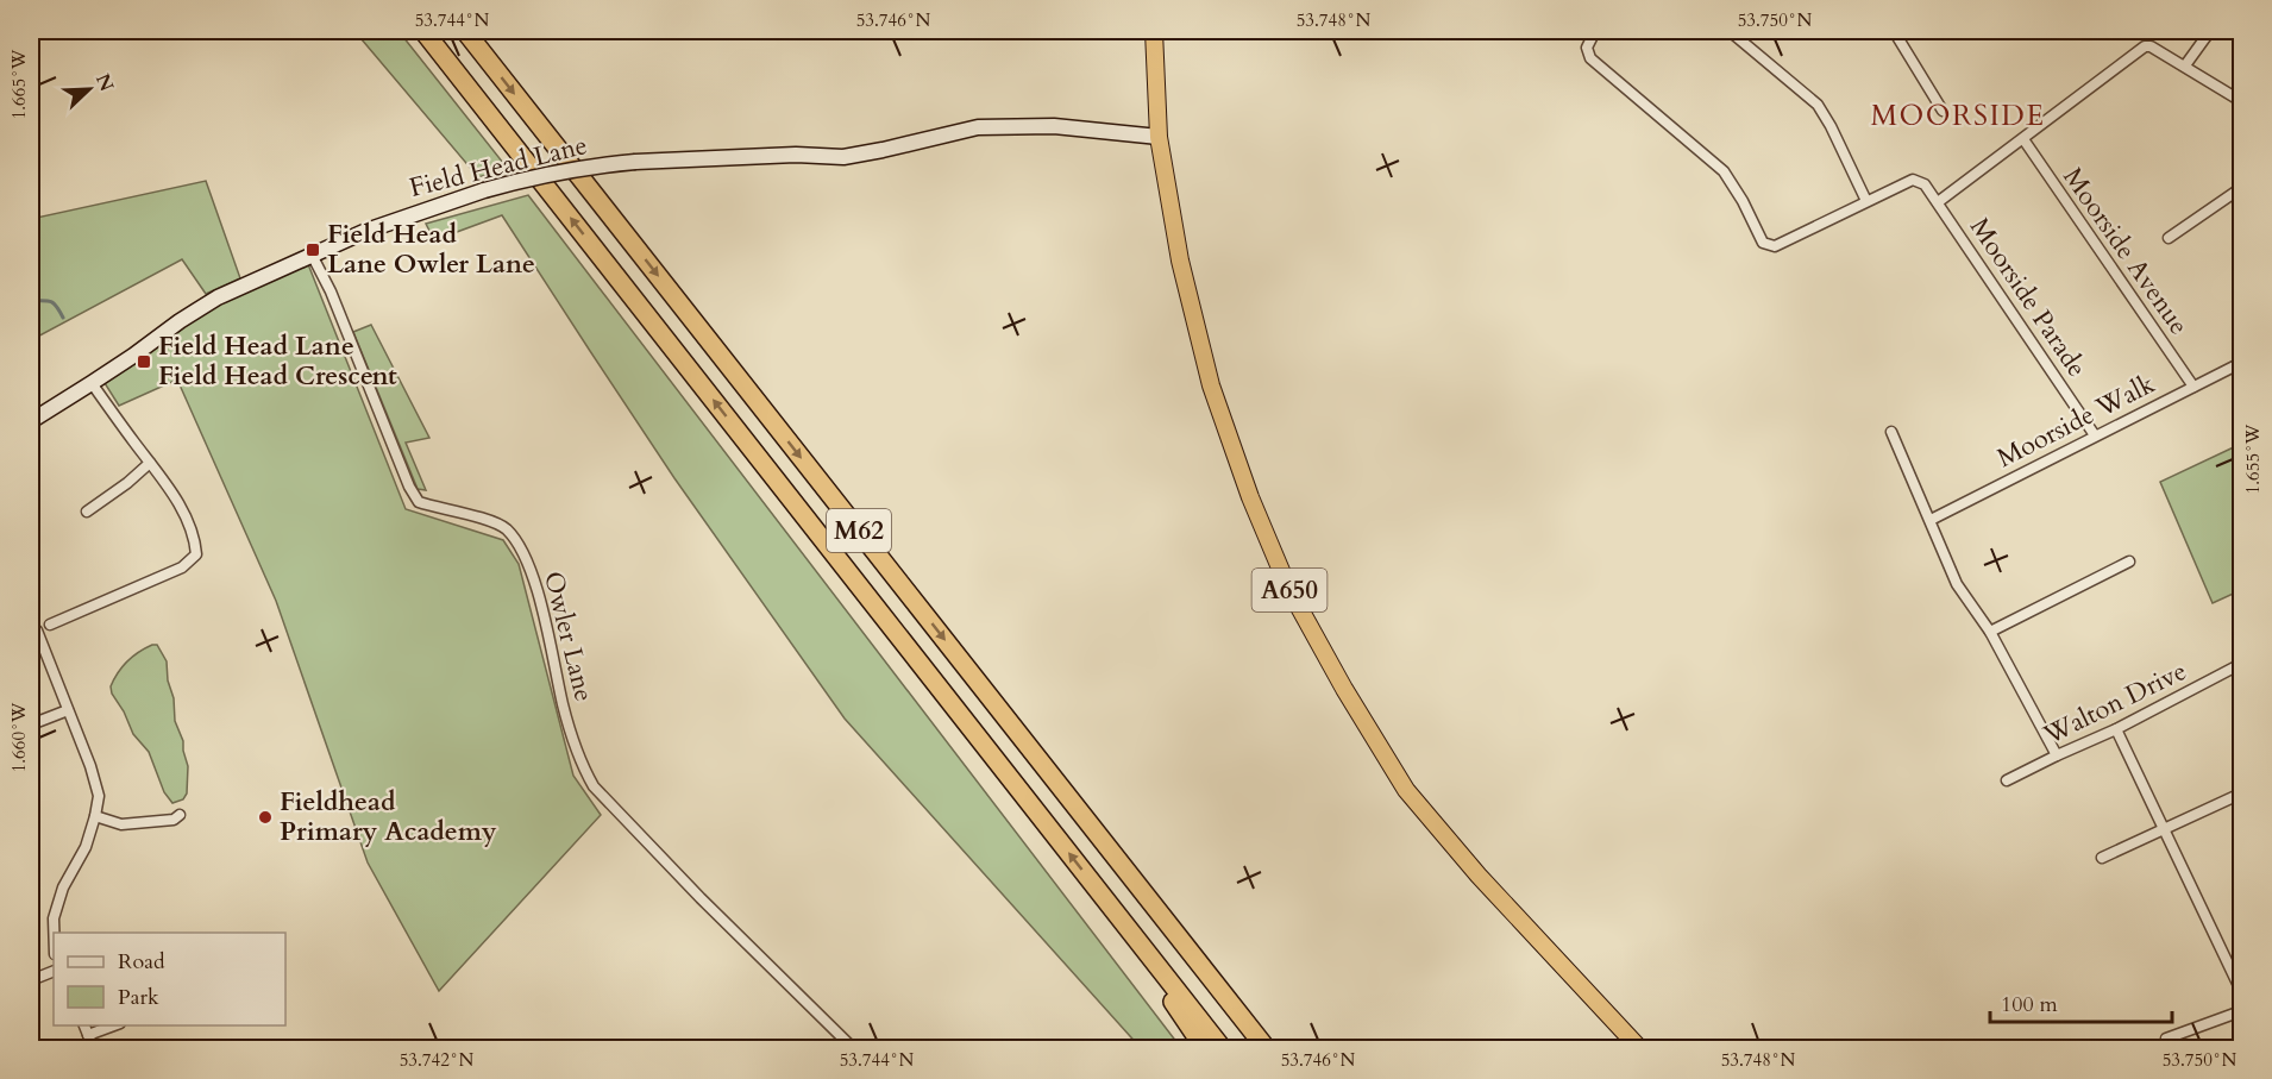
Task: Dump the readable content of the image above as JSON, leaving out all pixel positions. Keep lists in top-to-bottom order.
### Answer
{
  "streets": {
    "highway": ["M62", "A650"],
    "main road": ["Field Head Lane"],
    "street": [
      "Moorside Avenue",
      "Moorside Parade",
      "Moorside Walk",
      "Owler Lane",
      "Walton Drive"
    ]
  },
  "crossings": [
    ["Field Head Lane", "A650"],
    ["Field Head Lane", "Owler Lane"],
    ["Moorside Avenue", "Moorside Walk"],
    ["Moorside Parade", "Moorside Walk"]
  ],
  "districts": ["MOORSIDE"],
  "places": {
    "transit": ["Field Head Lane Owler Lane", "Field Head Lane Field Head Crescent"],
    "other": ["Fieldhead Primary Academy"]
  },
  "legend": ["Road", "Park"],
  "scale_bar": "100 m",
  "north": "top right",
  "coordinates": [
    "53.744°N",
    "53.746°N",
    "53.748°N",
    "53.750°N",
    "1.665°W",
    "1.655°W",
    "1.660°W",
    "53.742°N"
  ]
}
